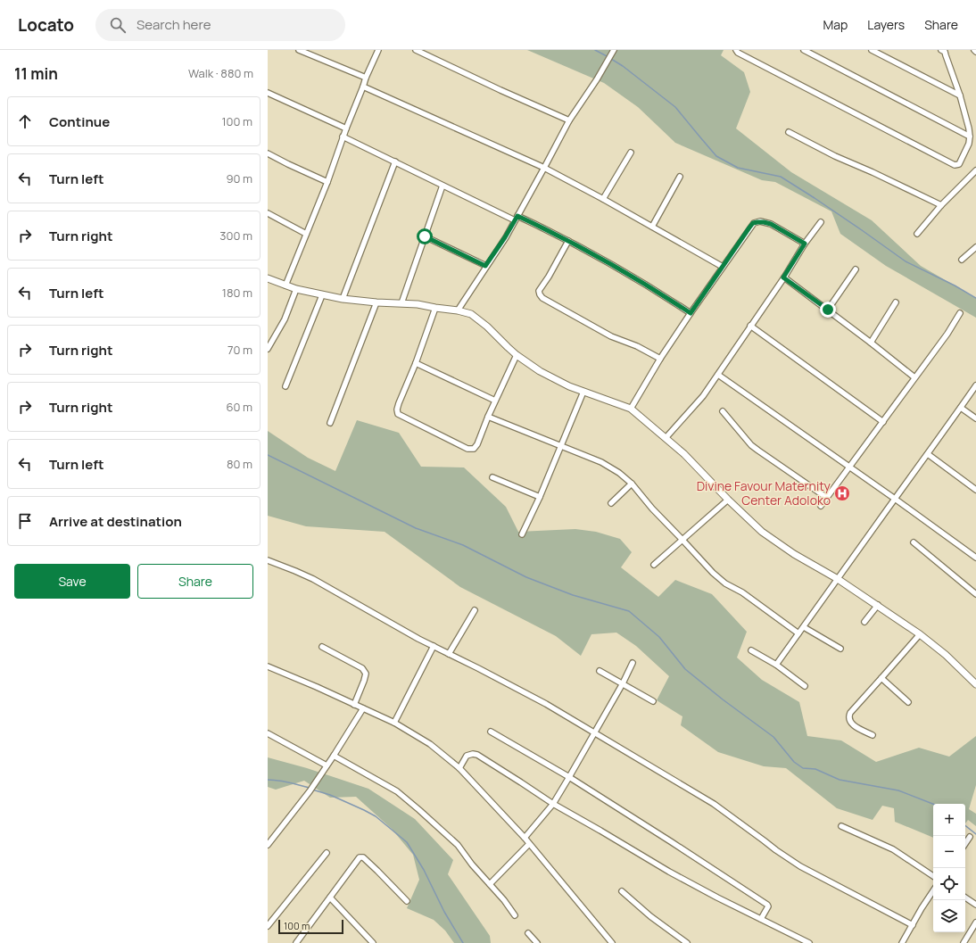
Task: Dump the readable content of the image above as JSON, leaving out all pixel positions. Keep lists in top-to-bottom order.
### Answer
{
  "places": {
    "hospital": ["Divine Favour Maternity Center Adoloko"]
  },
  "scale_bar": "100 m",
  "page": {
    "header": "Locato",
    "search": "Search here",
    "nav": ["Map", "Layers", "Share"],
    "heading": ["11 min", "Walk · 880 m"],
    "list": [
      ["Continue", "100 m"],
      ["Turn left", "90 m"],
      ["Turn right", "300 m"],
      ["Turn left", "180 m"],
      ["Turn right", "70 m"],
      ["Turn right", "60 m"],
      ["Turn left", "80 m"],
      "Arrive at destination"
    ],
    "buttons": ["Save", "Share"],
    "map_buttons": ["+", "−"],
    "scale": "100 m"
  }
}
